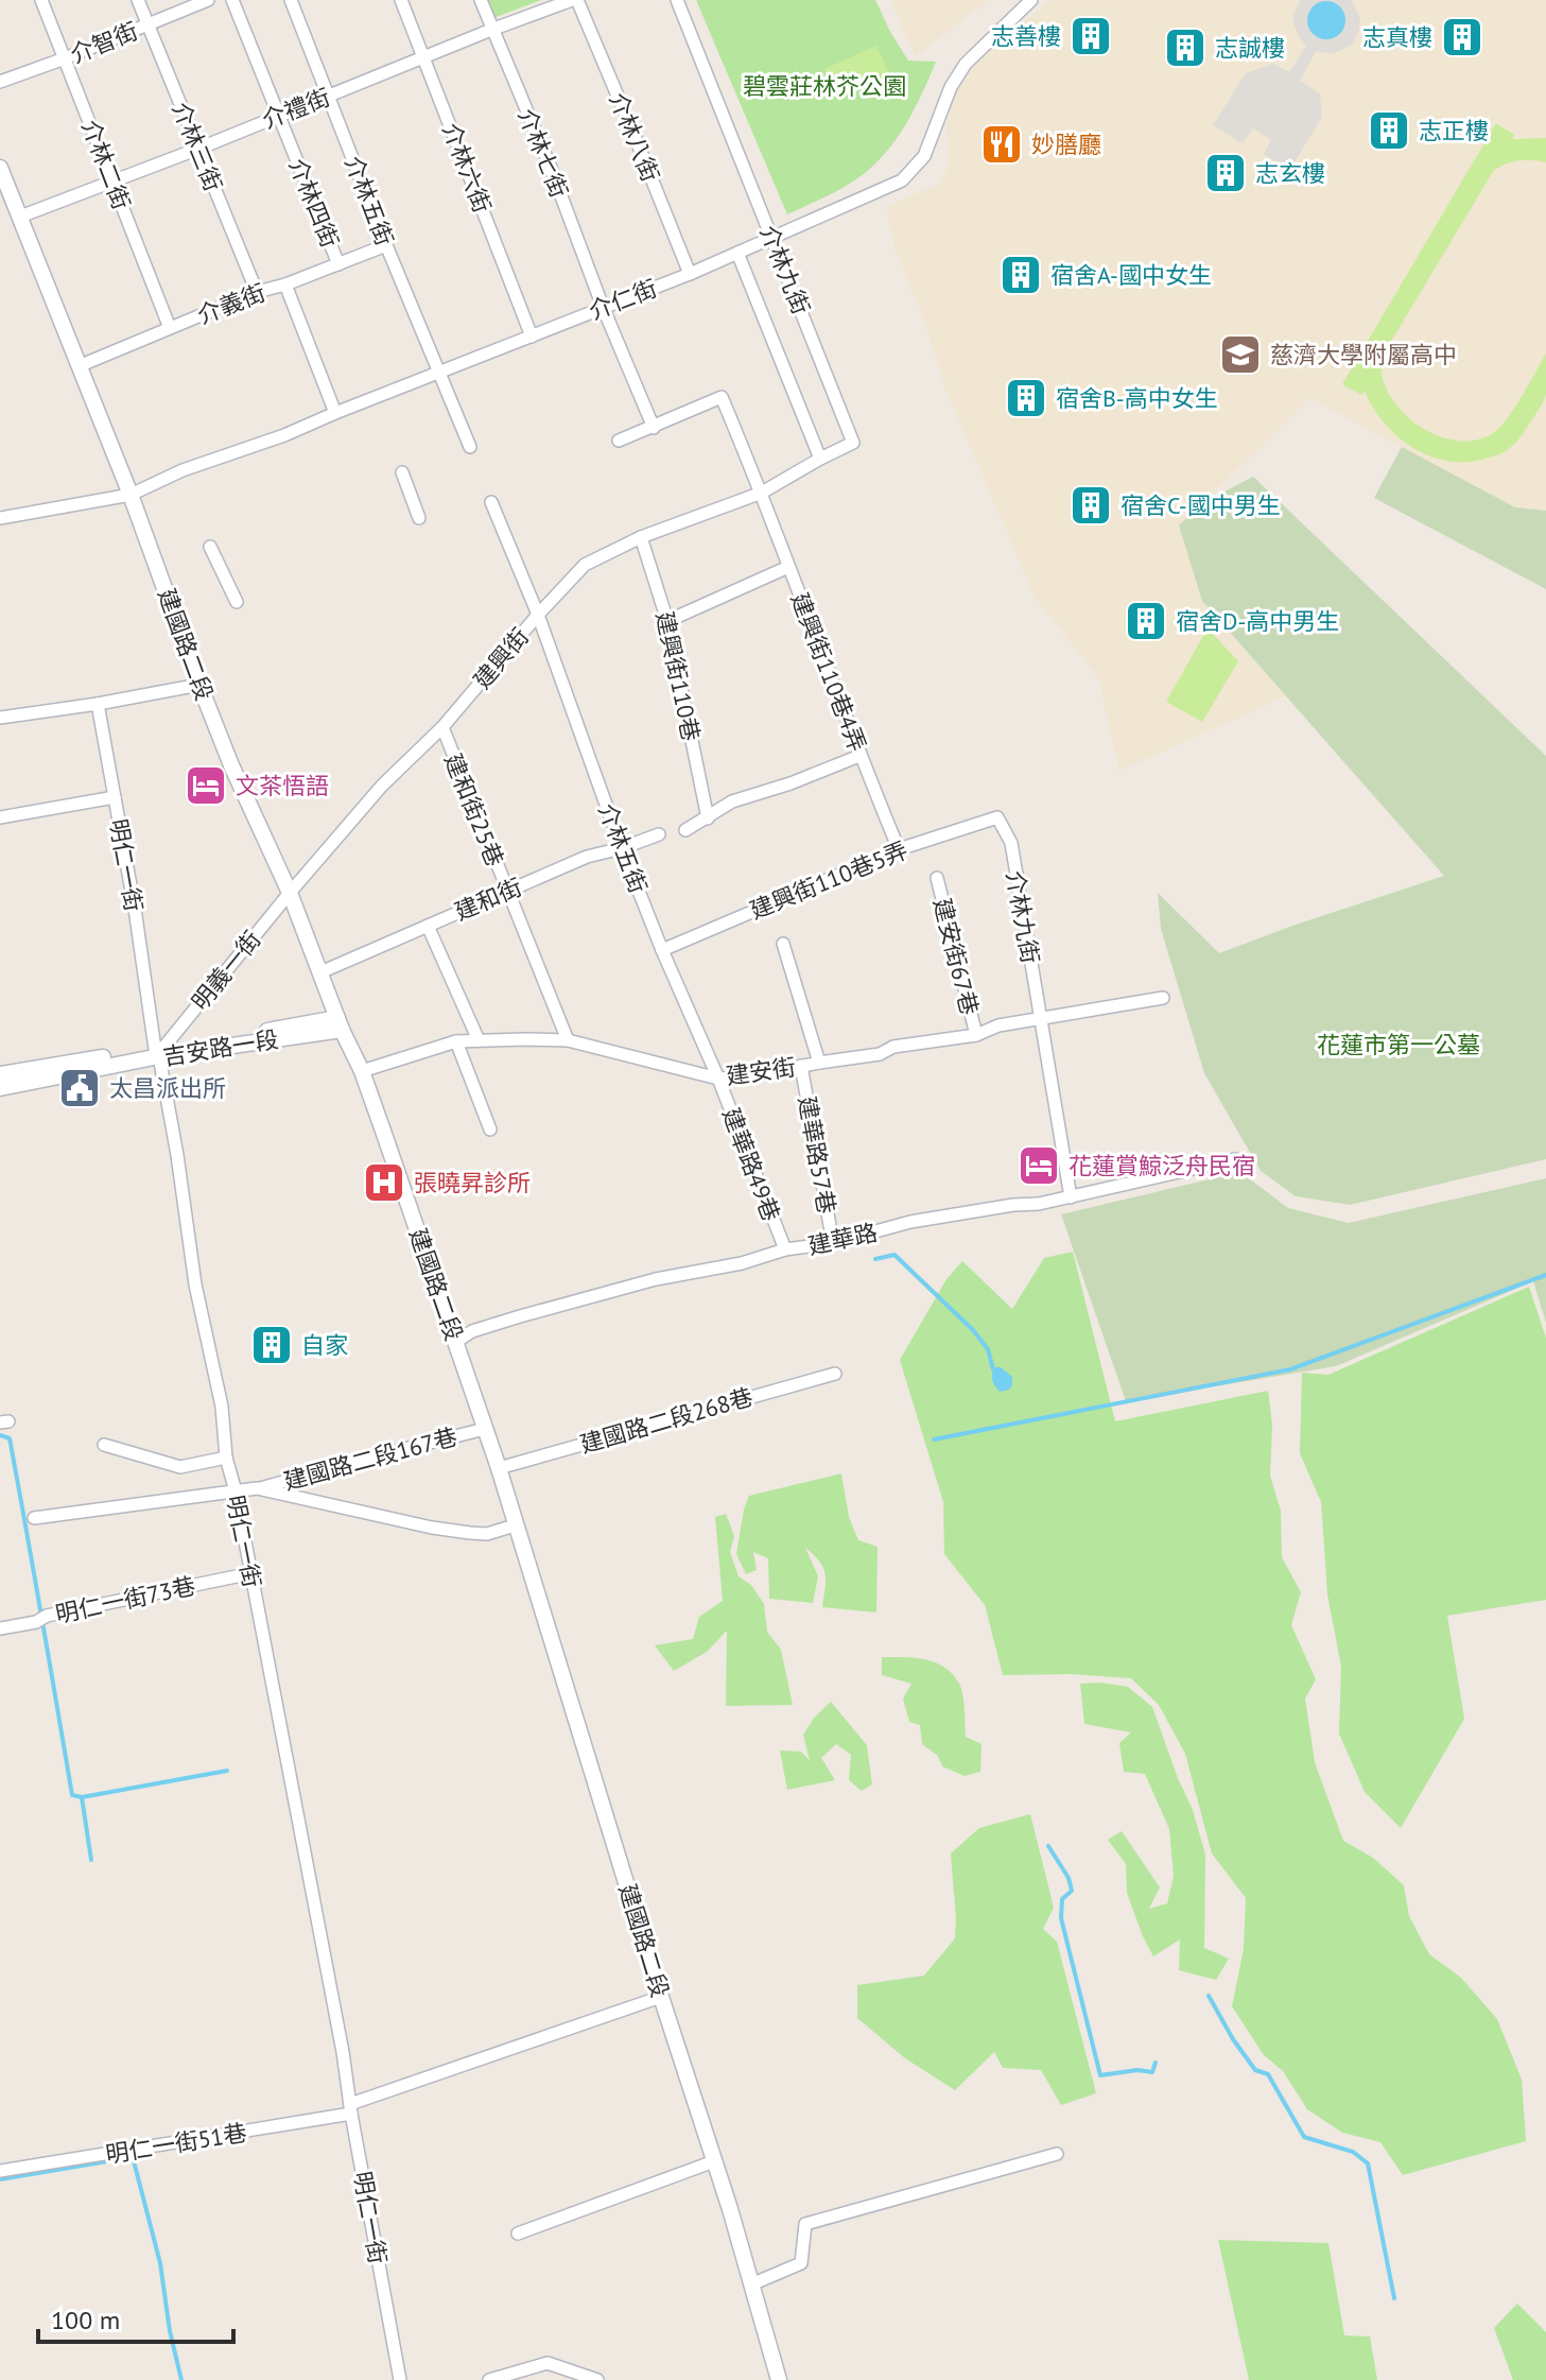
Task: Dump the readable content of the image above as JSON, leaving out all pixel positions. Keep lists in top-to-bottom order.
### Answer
{
  "streets": {
    "street": [
      "介智街",
      "介禮街",
      "介林八街",
      "介林三街",
      "介林七街",
      "介林二街",
      "介林六街",
      "介林五街",
      "介林四街",
      "介林九街",
      "介仁街",
      "介義街",
      "建國路二段",
      "建興街",
      "建興街110巷4弄",
      "建興街110巷",
      "建和街25巷",
      "明仁一街",
      "建興街110巷5弄",
      "建和街",
      "建安街67巷",
      "明義一街",
      "吉安路一段",
      "建安街",
      "建華路57巷",
      "建華路49巷",
      "建華路",
      "建國路二段268巷",
      "建國路二段167巷",
      "明仁一街73巷",
      "明仁一街51巷"
    ]
  },
  "crossings": [
    ["介智街", "介林三街"],
    ["介智街", "介林二街"],
    ["介禮街", "介林八街"],
    ["介禮街", "介林三街"],
    ["介禮街", "介林七街"],
    ["介禮街", "介林二街"],
    ["介禮街", "介林六街"],
    ["介禮街", "介林五街"],
    ["介禮街", "介林四街"],
    ["介禮街", "建國路二段"],
    ["介林八街", "介仁街"],
    ["介林三街", "介義街"],
    ["介林七街", "介仁街"],
    ["介林七街", "建興街110巷4弄"],
    ["介林二街", "介義街"],
    ["介林六街", "介仁街"],
    ["介林五街", "介仁街"],
    ["介林五街", "介義街"],
    ["介林五街", "建興街"],
    ["介林五街", "建興街110巷5弄"],
    ["介林五街", "建和街"],
    ["介林五街", "建安街"],
    ["介林五街", "建華路49巷"],
    ["介林四街", "介義街"],
    ["介林九街", "介仁街"],
    ["介林九街", "建興街"],
    ["介林九街", "建興街110巷4弄"],
    ["介林九街", "建興街110巷5弄"],
    ["介林九街", "建安街"],
    ["介林九街", "建華路"],
    ["介仁街", "建國路二段"],
    ["介義街", "建國路二段"],
    ["建國路二段", "建興街"],
    ["建國路二段", "建和街"],
    ["建國路二段", "明義一街"],
    ["建國路二段", "吉安路一段"],
    ["建國路二段", "建安街"],
    ["建國路二段", "建華路"],
    ["建國路二段", "建國路二段268巷"],
    ["建國路二段", "建國路二段167巷"],
    ["建國路二段", "明仁一街51巷"],
    ["建興街", "建興街110巷4弄"],
    ["建興街", "建興街110巷"],
    ["建興街", "建和街25巷"],
    ["建興街", "明義一街"],
    ["建興街110巷4弄", "建興街110巷5弄"],
    ["建和街25巷", "建和街"],
    ["建和街25巷", "建安街"],
    ["明仁一街", "明義一街"],
    ["明仁一街", "吉安路一段"],
    ["明仁一街", "建國路二段167巷"],
    ["明仁一街", "明仁一街73巷"],
    ["明仁一街", "明仁一街51巷"],
    ["建安街67巷", "建安街"],
    ["明義一街", "吉安路一段"],
    ["建安街", "建華路57巷"],
    ["建安街", "建華路49巷"],
    ["建華路57巷", "建華路"],
    ["建華路49巷", "建華路"]
  ],
  "parks": ["碧雲莊林芥公園", "花蓮市第一公墓"],
  "places": {
    "building": [
      "志善樓",
      "志真樓",
      "志誠樓",
      "志正樓",
      "志玄樓",
      "宿舍A-國中女生",
      "宿舍B-高中女生",
      "宿舍C-國中男生",
      "宿舍D-高中男生",
      "自家"
    ],
    "restaurant": ["妙膳廳"],
    "school or university": ["慈濟大學附屬高中"],
    "hotel": ["文茶悟語", "花蓮賞鯨泛舟民宿"],
    "public building": ["太昌派出所"],
    "hospital": ["張曉昇診所"]
  },
  "scale_bar": "100 m"
}
